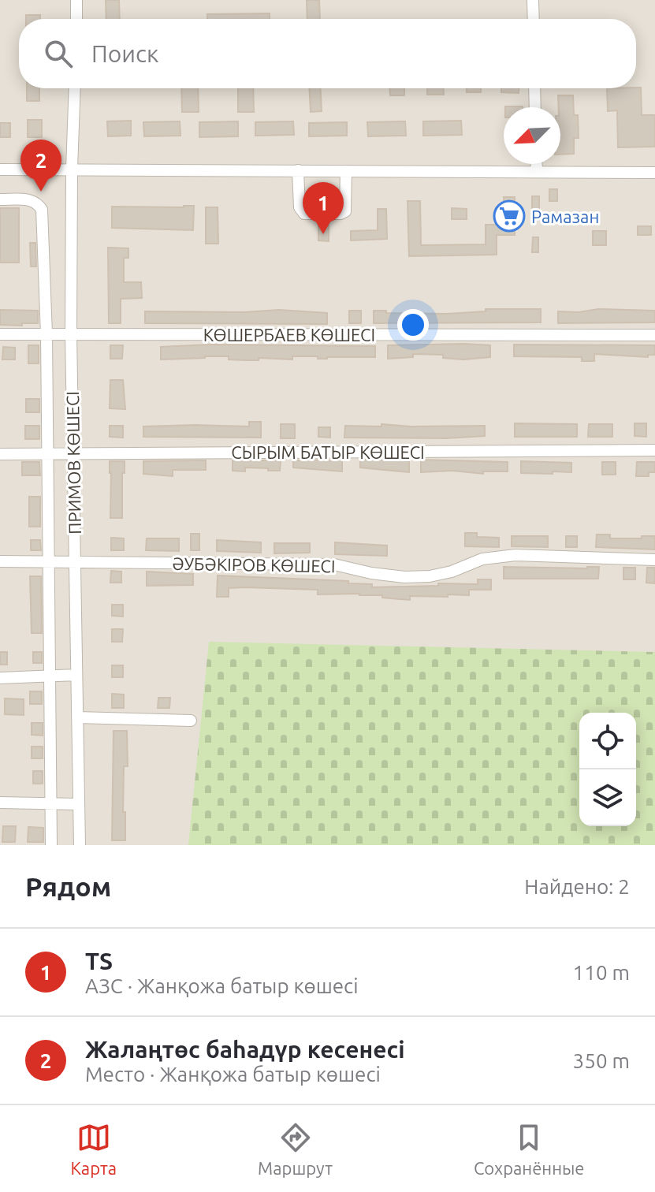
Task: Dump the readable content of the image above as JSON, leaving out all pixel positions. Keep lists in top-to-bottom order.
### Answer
{
  "streets": {
    "street": [
      "КӨШЕРБАЕВ КӨШЕСІ",
      "СЫРЫМ БАТЫР КӨШЕСІ",
      "ПРИМОВ КӨШЕСІ",
      "ӘУБӘКІРОВ КӨШЕСІ"
    ]
  },
  "crossings": [
    ["КӨШЕРБАЕВ КӨШЕСІ", "ПРИМОВ КӨШЕСІ"],
    ["СЫРЫМ БАТЫР КӨШЕСІ", "ПРИМОВ КӨШЕСІ"],
    ["ПРИМОВ КӨШЕСІ", "ӘУБӘКІРОВ КӨШЕСІ"]
  ],
  "places": {
    "supermarket": ["Рамазан"]
  },
  "north": "bottom left",
  "page": {
    "search": "Поиск",
    "pins": ["2", "1"],
    "heading": ["Рядом", "Найдено: 2"],
    "list": [
      {
        "mark": "1",
        "name": "TS",
        "note": "АЗС · Жанқожа батыр көшесі",
        "value": "110 m"
      },
      {
        "mark": "2",
        "name": "Жалаңтөс баһадүр кесенесі",
        "note": "Место · Жанқожа батыр көшесі",
        "value": "350 m"
      }
    ],
    "nav": ["Карта", "Маршрут", "Сохранённые"]
  }
}
